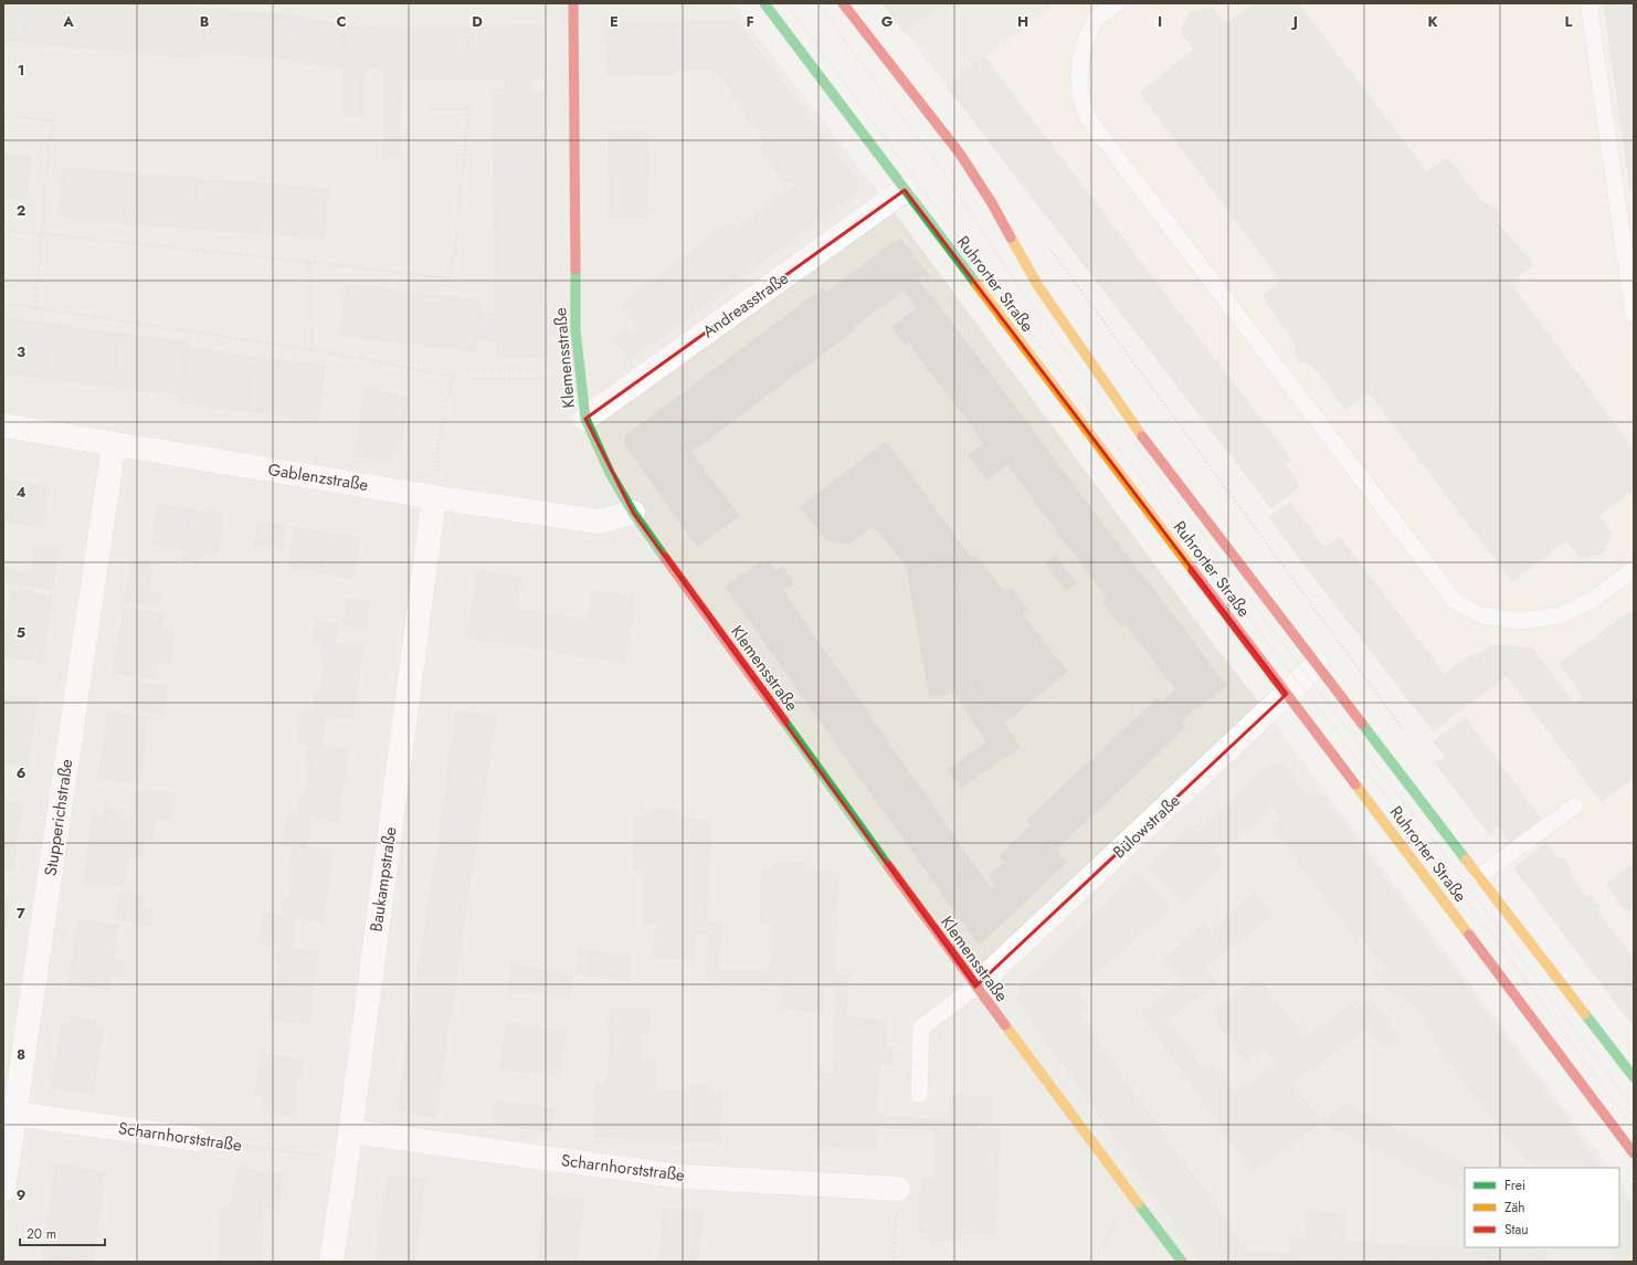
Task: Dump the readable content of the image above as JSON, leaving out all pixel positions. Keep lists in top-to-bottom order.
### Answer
{
  "streets": {
    "main road": ["Ruhrorter Straße", "Klemensstraße"],
    "street": [
      "Andreasstraße",
      "Gablenzstraße",
      "Stupperichstraße",
      "Bülowstraße",
      "Baukampstraße",
      "Scharnhorststraße"
    ]
  },
  "crossings": [
    ["Ruhrorter Straße", "Andreasstraße"],
    ["Ruhrorter Straße", "Bülowstraße"],
    ["Andreasstraße", "Klemensstraße"],
    ["Klemensstraße", "Gablenzstraße"],
    ["Klemensstraße", "Bülowstraße"],
    ["Gablenzstraße", "Stupperichstraße"],
    ["Gablenzstraße", "Baukampstraße"],
    ["Stupperichstraße", "Scharnhorststraße"],
    ["Baukampstraße", "Scharnhorststraße"]
  ],
  "legend": ["Frei", "Zäh", "Stau"],
  "scale_bar": "20 m",
  "grid": {
    "columns": [
      "A",
      "B",
      "C",
      "D",
      "E",
      "F",
      "G",
      "H",
      "I",
      "J",
      "K",
      "L"
    ],
    "rows": [
      "1",
      "2",
      "3",
      "4",
      "5",
      "6",
      "7",
      "8",
      "9"
    ]
  }
}
